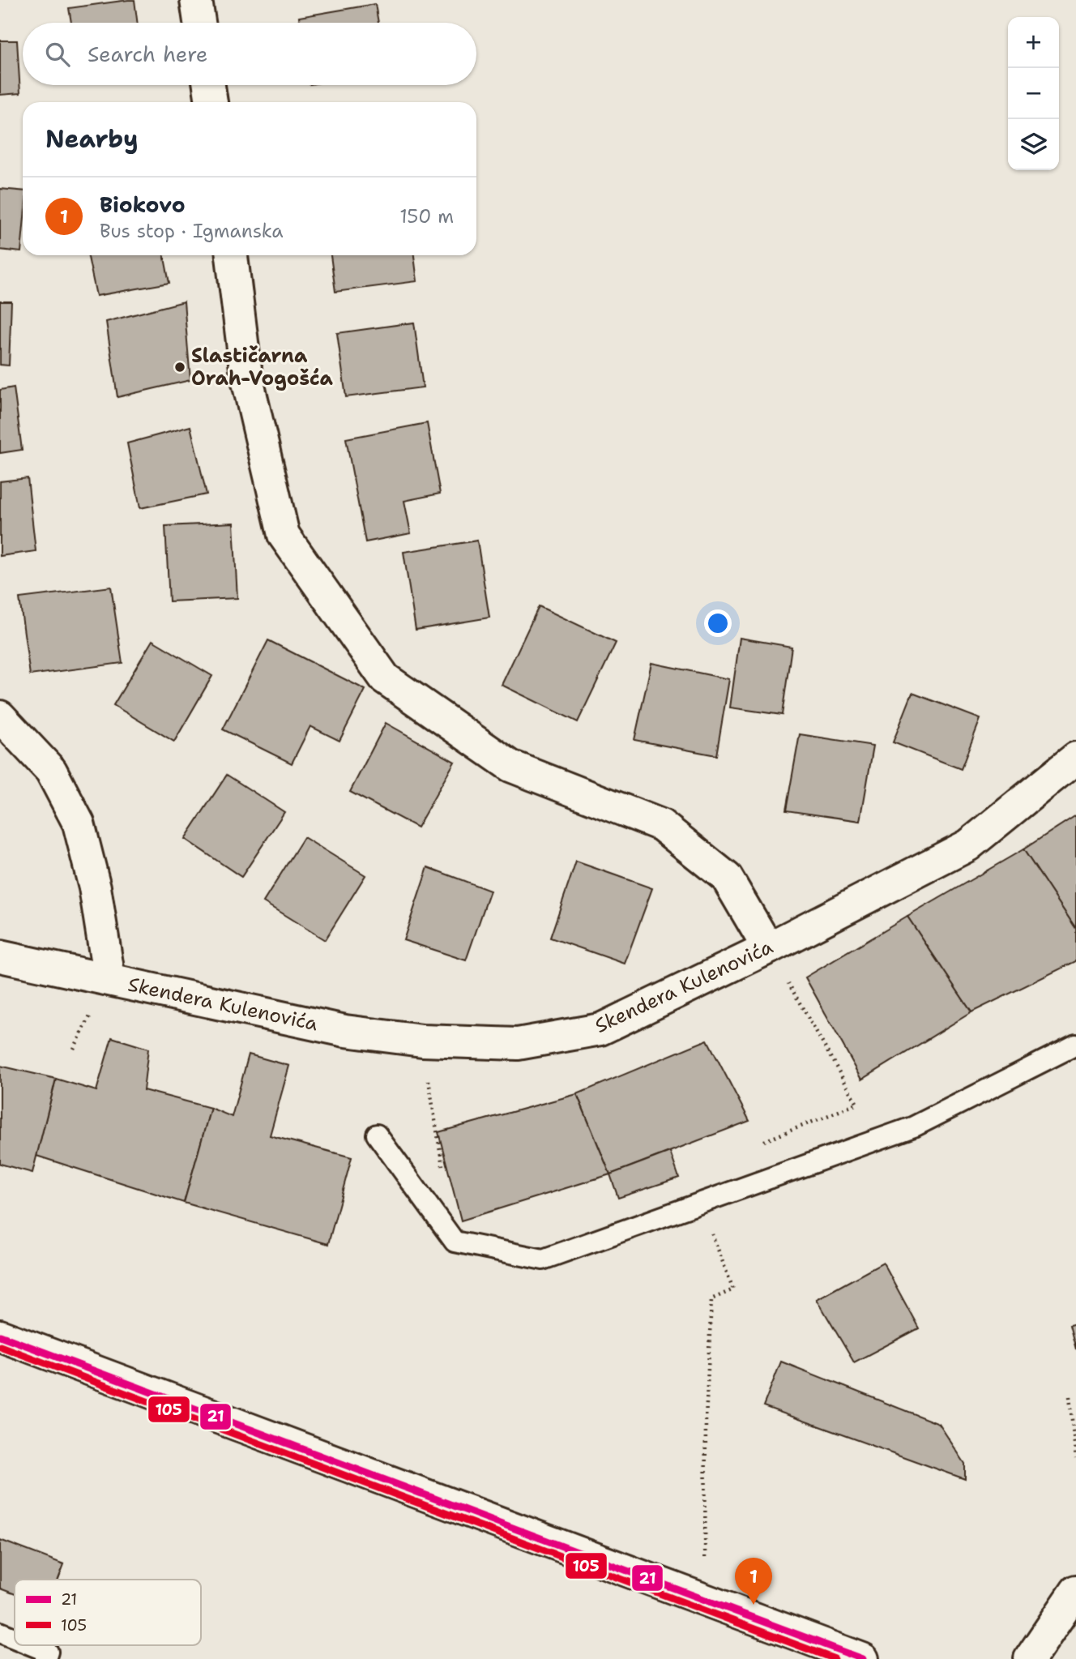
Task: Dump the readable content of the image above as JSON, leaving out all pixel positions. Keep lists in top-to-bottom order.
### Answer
{
  "streets": {
    "street": ["Skendera Kulenovića"]
  },
  "places": ["Slastičarna Orah-Vogošća"],
  "lines": ["transit line 21", "transit line 105"],
  "legend": ["21", "105"],
  "page": {
    "map_buttons": ["+", "−"],
    "search": "Search here",
    "heading": "Nearby",
    "list": [
      {
        "mark": "1",
        "name": "Biokovo",
        "note": "Bus stop · Igmanska",
        "value": "150 m"
      }
    ],
    "pins": "1"
  }
}
